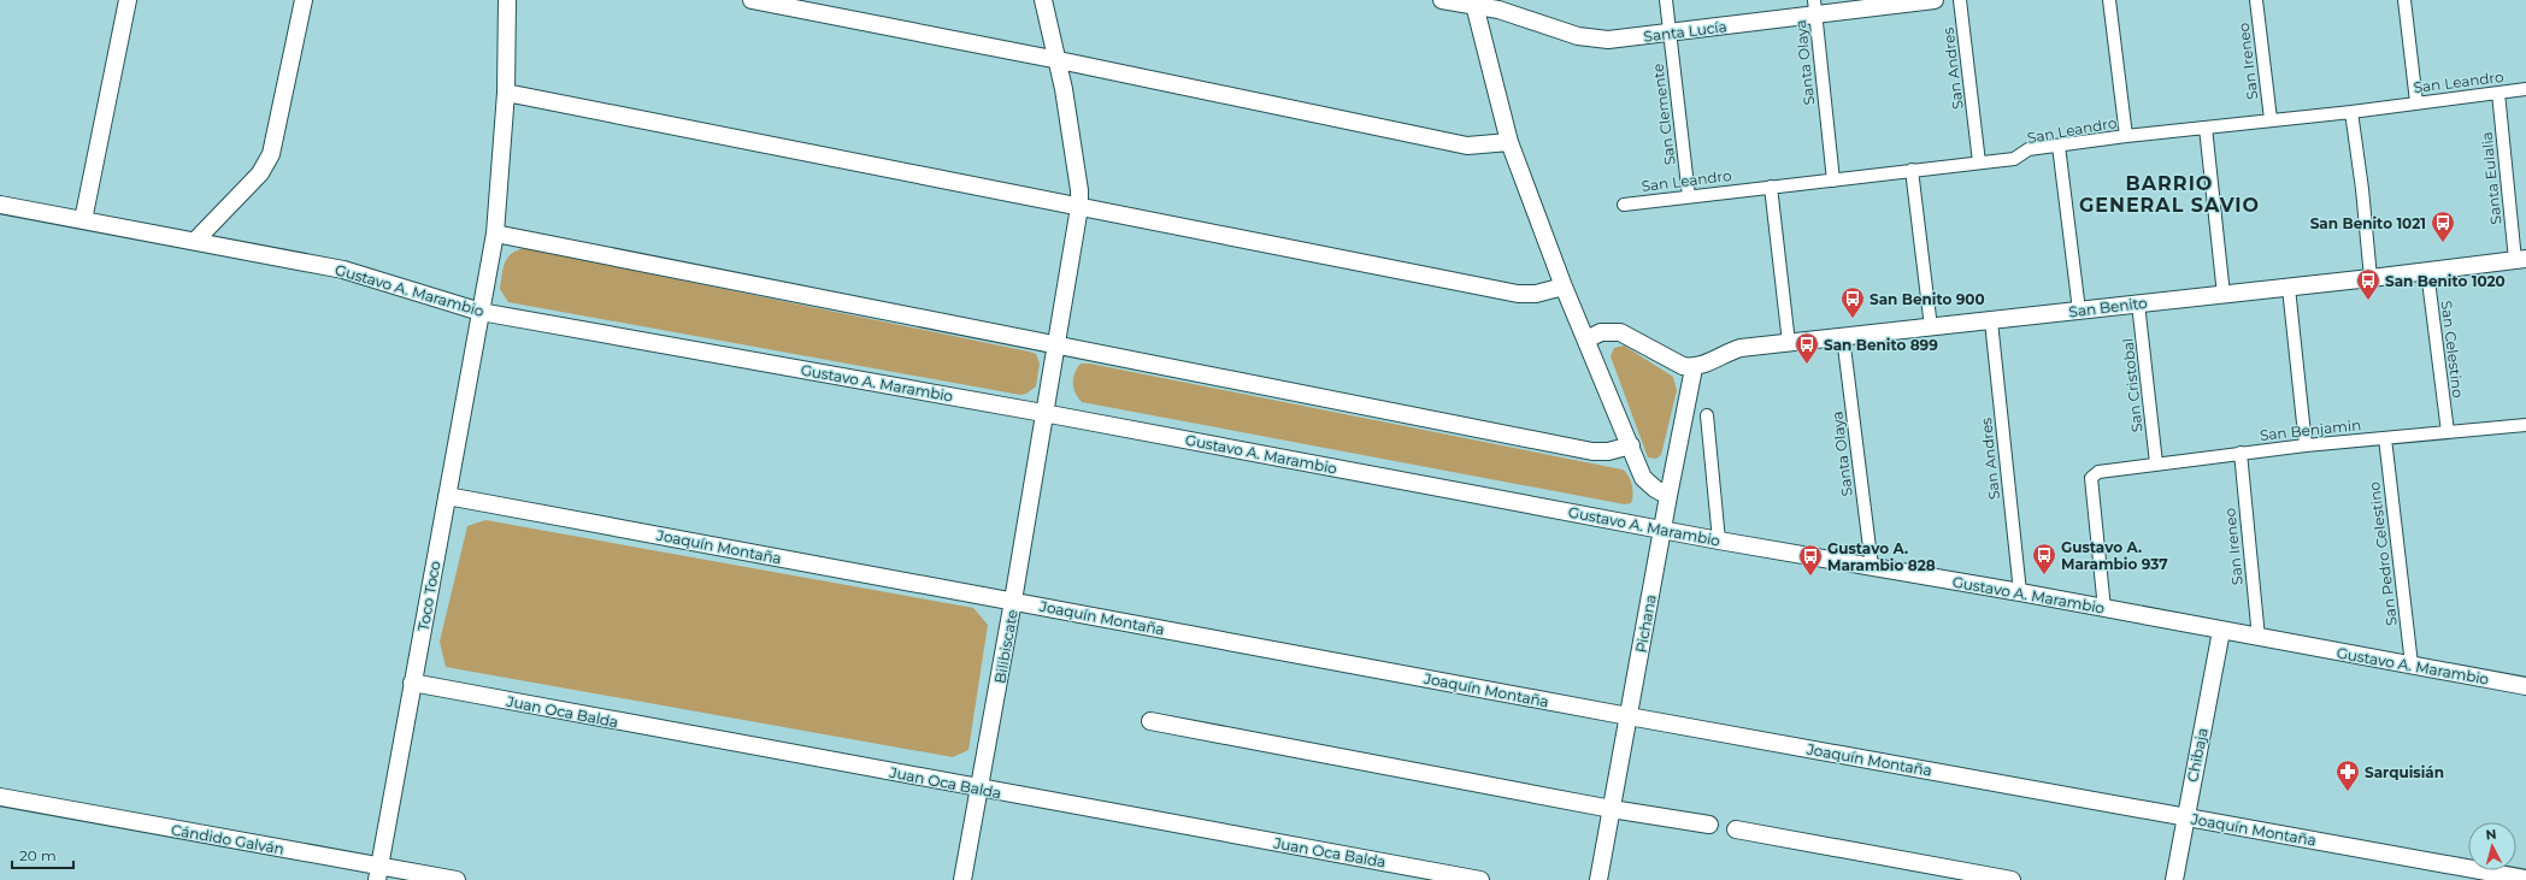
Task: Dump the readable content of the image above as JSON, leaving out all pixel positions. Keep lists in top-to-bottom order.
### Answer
{
  "streets": {
    "street": [
      "Santa Lucía",
      "San Ireneo",
      "Santa Olaya",
      "San Andres",
      "San Leandro",
      "San Clemente",
      "Santa Eulalia",
      "Gustavo A. Marambio",
      "San Benito",
      "San Celestino",
      "San Cristobal",
      "San Benjamin",
      "Joaquín Montaña",
      "San Pedro Celestino",
      "Toco Toco",
      "Pichana",
      "Bilibiscate",
      "Juan Oca Balda",
      "Chibaja",
      "Cándido Galván"
    ]
  },
  "crossings": [
    ["Santa Lucía", "Santa Olaya"],
    ["Santa Lucía", "San Clemente"],
    ["San Ireneo", "San Leandro"],
    ["San Ireneo", "Gustavo A. Marambio"],
    ["San Ireneo", "San Benjamin"],
    ["Santa Olaya", "San Leandro"],
    ["Santa Olaya", "Gustavo A. Marambio"],
    ["Santa Olaya", "San Benito"],
    ["San Andres", "San Leandro"],
    ["San Andres", "Gustavo A. Marambio"],
    ["San Andres", "San Benito"],
    ["San Leandro", "San Clemente"],
    ["San Leandro", "Santa Eulalia"],
    ["Santa Eulalia", "San Benito"],
    ["Gustavo A. Marambio", "San Benjamin"],
    ["Gustavo A. Marambio", "San Pedro Celestino"],
    ["Gustavo A. Marambio", "Toco Toco"],
    ["Gustavo A. Marambio", "Pichana"],
    ["Gustavo A. Marambio", "Bilibiscate"],
    ["Gustavo A. Marambio", "Chibaja"],
    ["San Benito", "San Celestino"],
    ["San Benito", "San Cristobal"],
    ["San Benito", "Pichana"],
    ["San Celestino", "San Benjamin"],
    ["San Cristobal", "San Benjamin"],
    ["San Benjamin", "San Pedro Celestino"],
    ["Joaquín Montaña", "Toco Toco"],
    ["Joaquín Montaña", "Pichana"],
    ["Joaquín Montaña", "Bilibiscate"],
    ["Joaquín Montaña", "Chibaja"],
    ["Toco Toco", "Juan Oca Balda"],
    ["Toco Toco", "Cándido Galván"],
    ["Bilibiscate", "Juan Oca Balda"]
  ],
  "districts": ["BARRIO GENERAL SAVIO"],
  "places": {
    "bus stop": [
      "San Benito 1021",
      "San Benito 1020",
      "San Benito 900",
      "San Benito 899",
      "Gustavo A. Marambio 937",
      "Gustavo A. Marambio 828"
    ],
    "pharmacy": ["Sarquisián"]
  },
  "scale_bar": "20 m",
  "north": "top"
}
